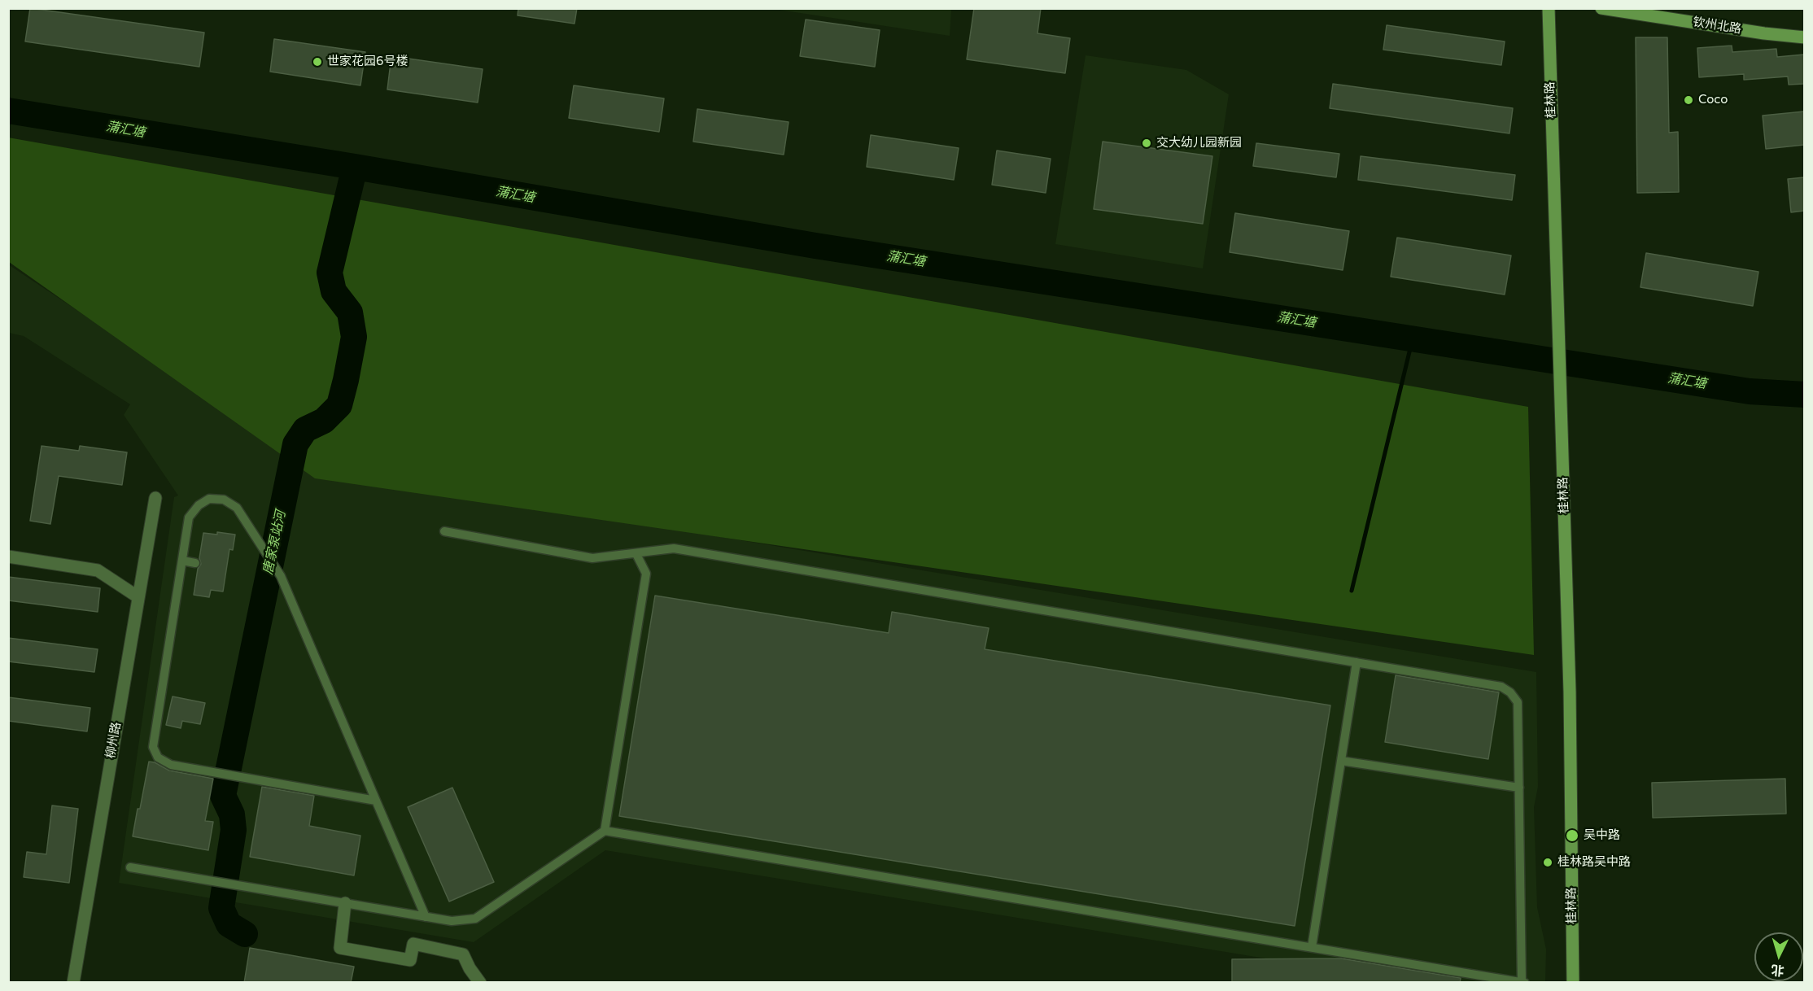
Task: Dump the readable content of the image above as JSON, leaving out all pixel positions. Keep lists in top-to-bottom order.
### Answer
{
  "streets": {
    "main road": ["钦州北路", "桂林路"],
    "street": ["柳州路"]
  },
  "water": ["蒲汇塘", "唐家泵站河"],
  "places": [
    "世家花园6号楼",
    "Coco",
    "交大幼儿园新园",
    "吴中路",
    "桂林路吴中路"
  ],
  "north": "bottom"
}
